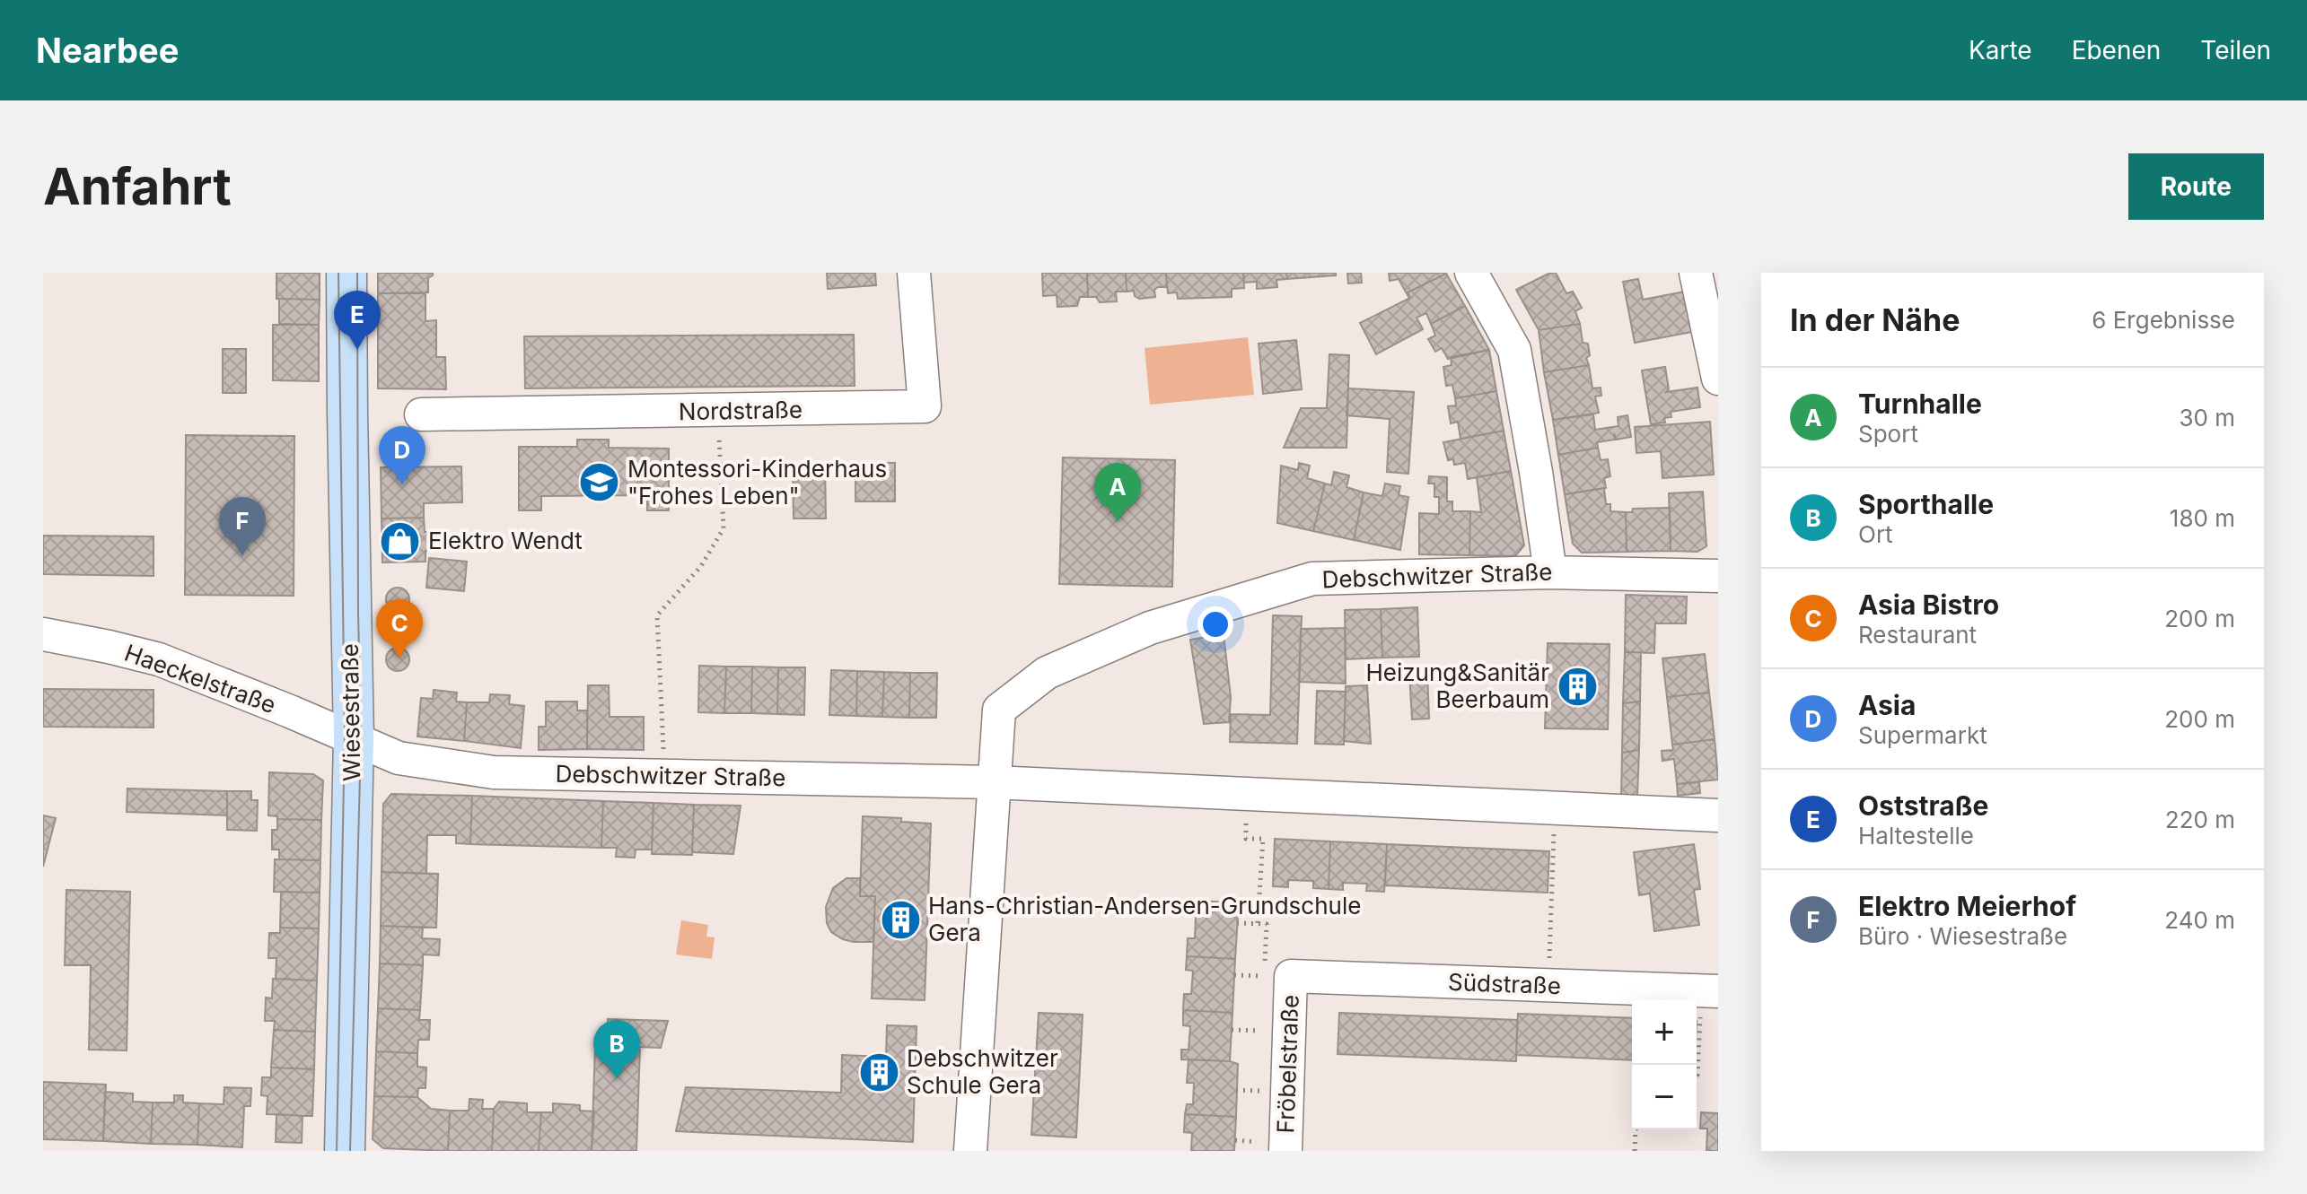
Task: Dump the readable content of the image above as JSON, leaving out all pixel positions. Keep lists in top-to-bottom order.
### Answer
{
  "streets": {
    "street": [
      "Nordstraße",
      "Debschwitzer Straße",
      "Haeckelstraße",
      "Wiesestraße",
      "Südstraße",
      "Fröbelstraße"
    ]
  },
  "crossings": [
    ["Debschwitzer Straße", "Haeckelstraße"],
    ["Debschwitzer Straße", "Wiesestraße"],
    ["Haeckelstraße", "Wiesestraße"],
    ["Südstraße", "Fröbelstraße"]
  ],
  "places": {
    "school or university": ["Montessori-Kinderhaus \"Frohes Leben\""],
    "shop": ["Elektro Wendt"],
    "building": ["Heizung&Sanitär Beerbaum", "Hans-Christian-Andersen-Grundschule Gera", "Debschwitzer Schule Gera"]
  },
  "page": {
    "header": "Nearbee",
    "nav": ["Karte", "Ebenen", "Teilen"],
    "buttons": "Route",
    "title": "Anfahrt",
    "heading": ["In der Nähe", "6 Ergebnisse"],
    "pins": [
      "E",
      "D",
      "A",
      "F",
      "C",
      "B"
    ],
    "list": [
      {
        "mark": "A",
        "name": "Turnhalle",
        "note": "Sport",
        "value": "30 m"
      },
      {
        "mark": "B",
        "name": "Sporthalle",
        "note": "Ort",
        "value": "180 m"
      },
      {
        "mark": "C",
        "name": "Asia Bistro",
        "note": "Restaurant",
        "value": "200 m"
      },
      {
        "mark": "D",
        "name": "Asia",
        "note": "Supermarkt",
        "value": "200 m"
      },
      {
        "mark": "E",
        "name": "Oststraße",
        "note": "Haltestelle",
        "value": "220 m"
      },
      {
        "mark": "F",
        "name": "Elektro Meierhof",
        "note": "Büro · Wiesestraße",
        "value": "240 m"
      }
    ],
    "map_buttons": ["+", "−"]
  }
}
